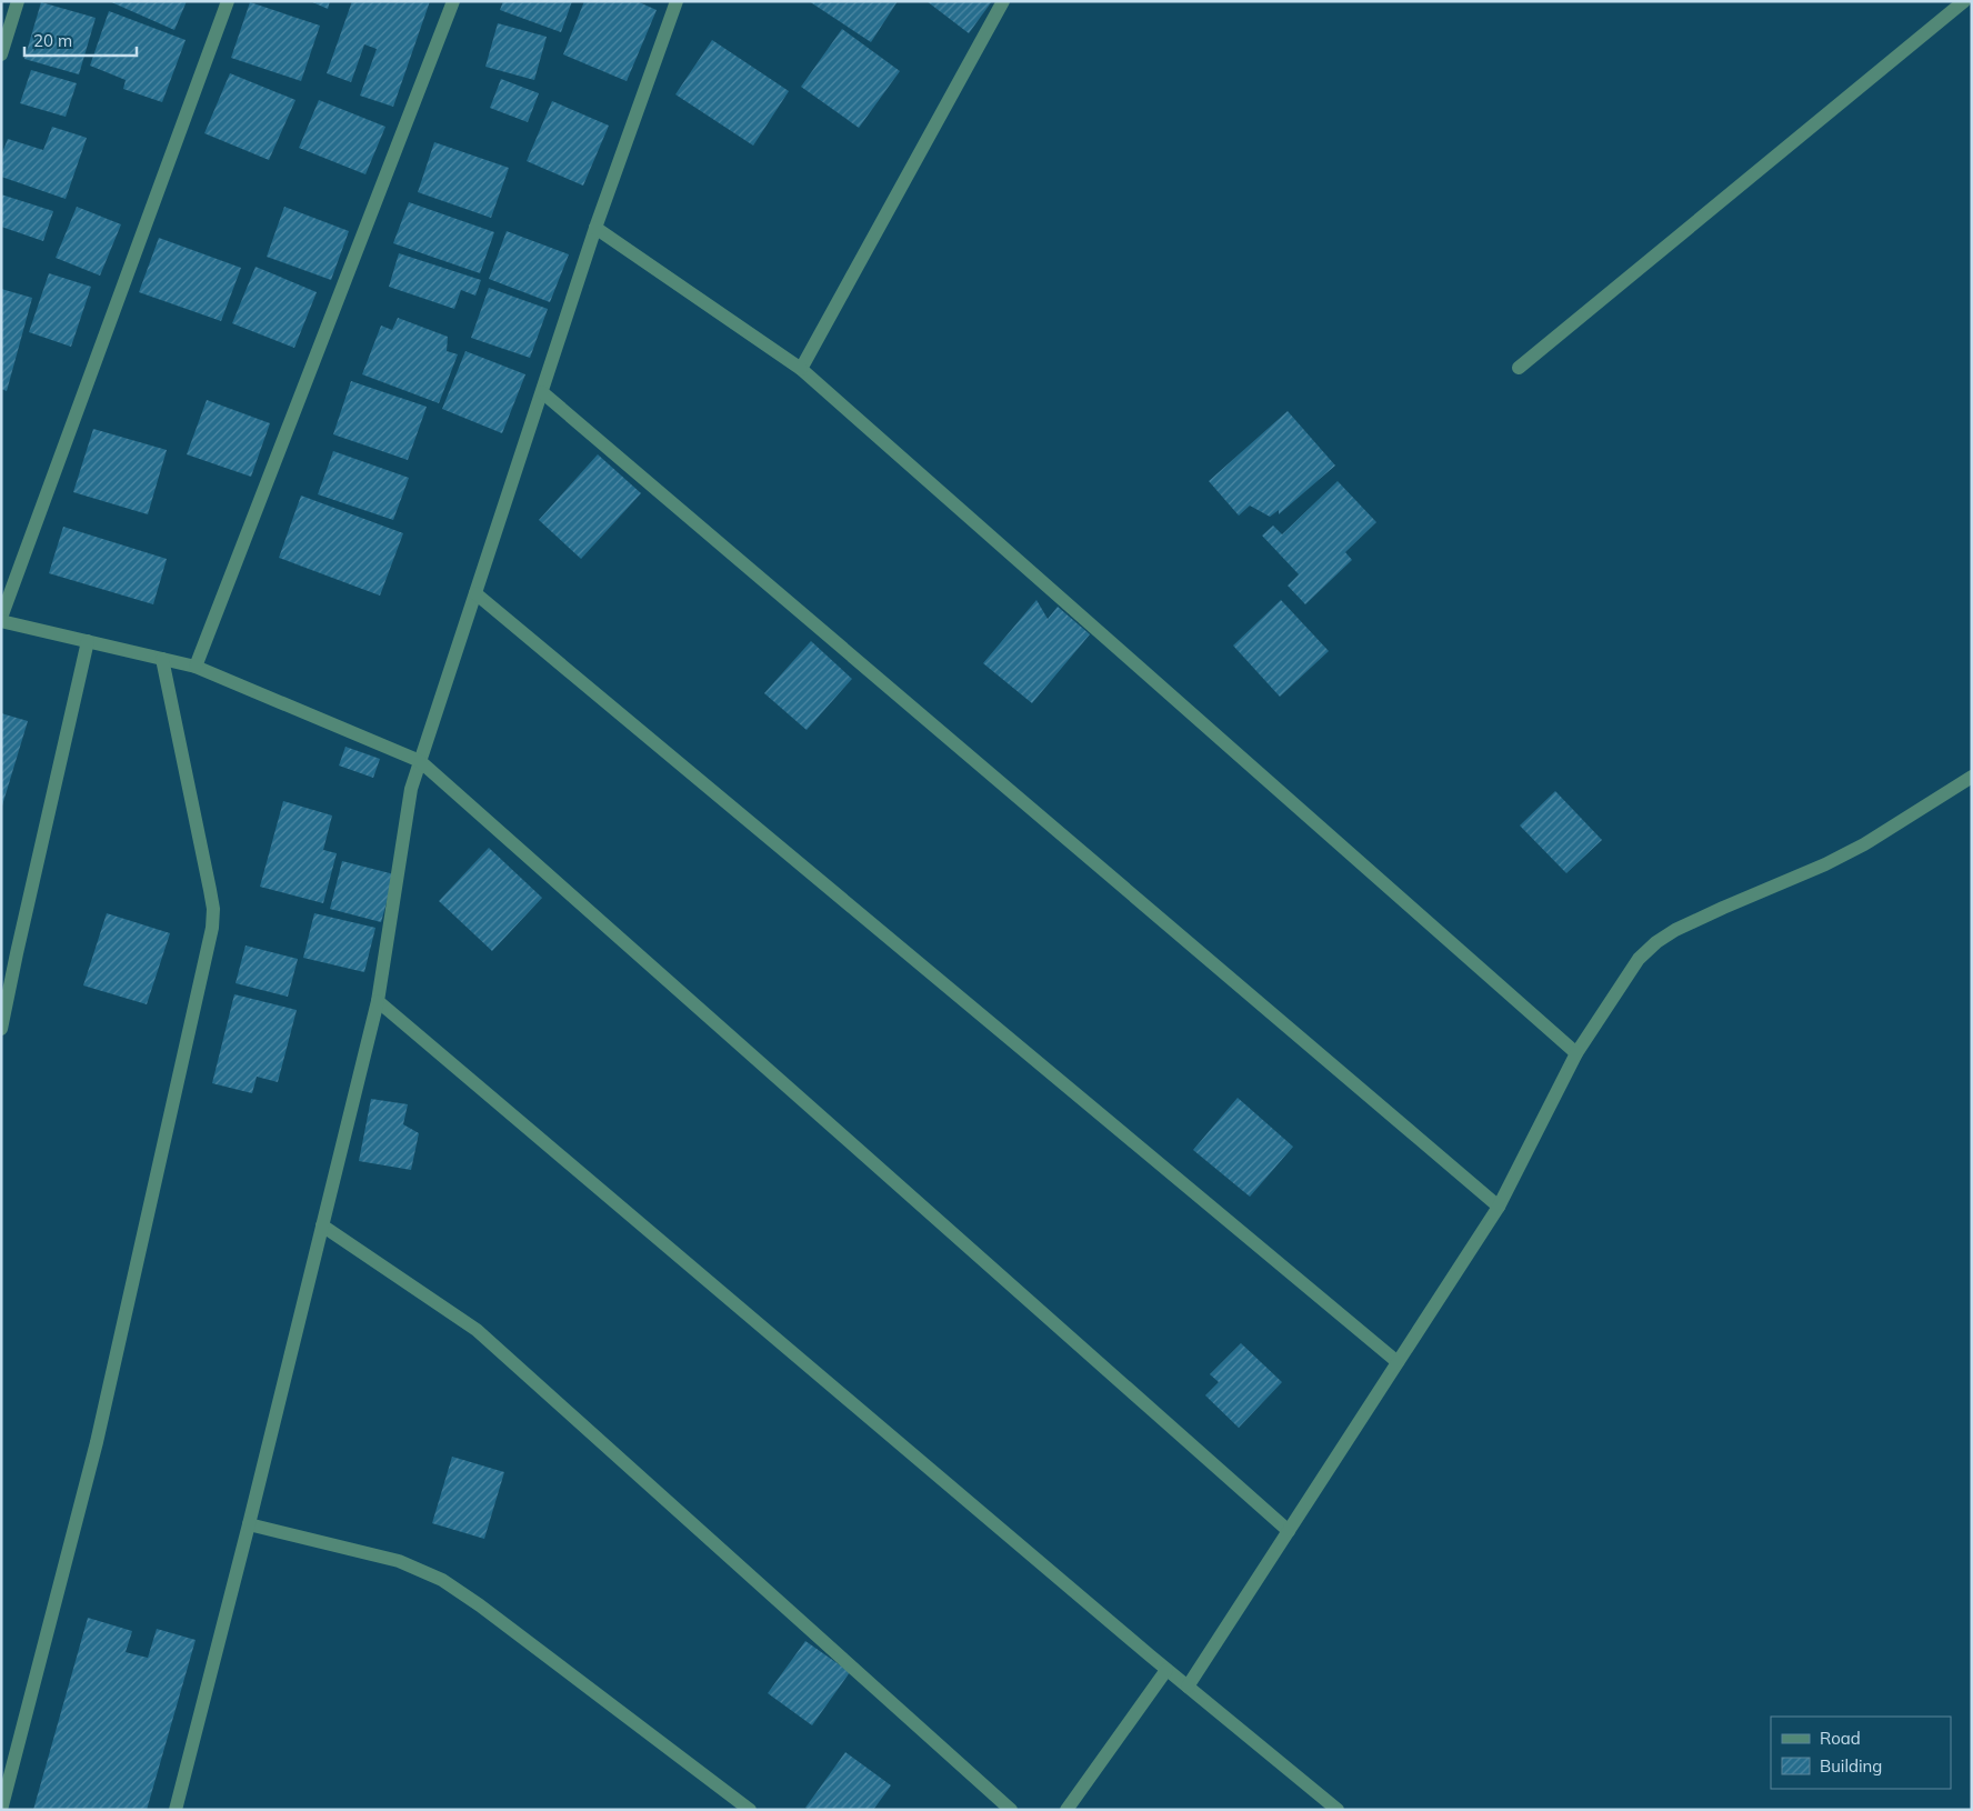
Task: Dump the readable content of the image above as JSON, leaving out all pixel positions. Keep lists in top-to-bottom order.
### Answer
{
  "legend": ["Road", "Building"],
  "scale_bar": "20 m"
}
